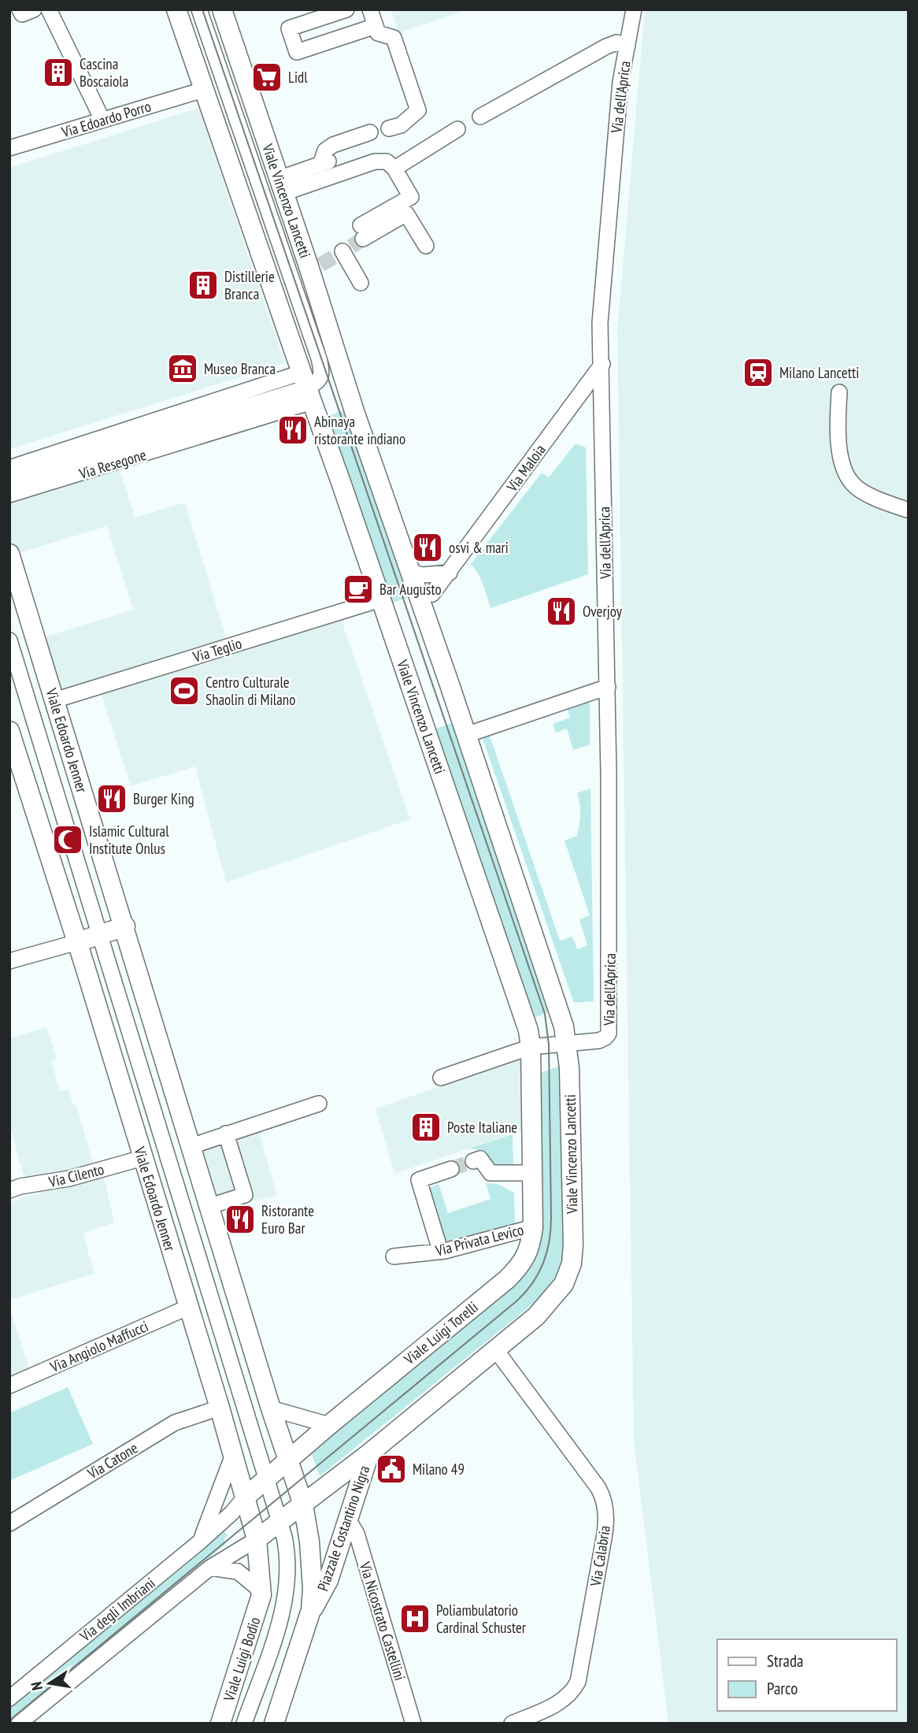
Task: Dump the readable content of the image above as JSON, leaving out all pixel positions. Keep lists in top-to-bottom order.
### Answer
{
  "streets": {
    "main road": [
      "Viale Vincenzo Lancetti",
      "Viale Edoardo Jenner",
      "Viale Luigi Torelli",
      "Piazzale Costantino Nigra",
      "Viale Luigi Bodio"
    ],
    "street": [
      "Via dell'Aprica",
      "Via Edoardo Porro",
      "Via Resegone",
      "Via Maloia",
      "Via Teglio",
      "Via Cilento",
      "Via Privata Levico",
      "Via Angiolo Maffucci",
      "Via Catone",
      "Via Calabria",
      "Via degli Imbriani",
      "Via Nicostrato Castellini"
    ]
  },
  "crossings": [
    ["Via dell'Aprica", "Viale Vincenzo Lancetti"],
    ["Via dell'Aprica", "Via Maloia"],
    ["Via Edoardo Porro", "Viale Vincenzo Lancetti"],
    ["Viale Vincenzo Lancetti", "Via Resegone"],
    ["Viale Vincenzo Lancetti", "Via Teglio"],
    ["Viale Vincenzo Lancetti", "Via Privata Levico"],
    ["Viale Vincenzo Lancetti", "Viale Luigi Torelli"],
    ["Viale Vincenzo Lancetti", "Via Calabria"],
    ["Via Teglio", "Viale Edoardo Jenner"],
    ["Viale Edoardo Jenner", "Via Cilento"],
    ["Viale Edoardo Jenner", "Via Angiolo Maffucci"],
    ["Viale Edoardo Jenner", "Via Catone"],
    ["Viale Edoardo Jenner", "Piazzale Costantino Nigra"],
    ["Via Privata Levico", "Viale Luigi Torelli"],
    ["Piazzale Costantino Nigra", "Via degli Imbriani"],
    ["Piazzale Costantino Nigra", "Via Nicostrato Castellini"],
    ["Piazzale Costantino Nigra", "Viale Luigi Bodio"]
  ],
  "places": {
    "building": ["Cascina Boscaiola", "Distillerie Branca", "Poste Italiane"],
    "supermarket": ["Lidl"],
    "museum": ["Museo Branca"],
    "station": ["Milano Lancetti"],
    "restaurant": [
      "Abinaya ristorante indiano",
      "osvi & mari",
      "Overjoy",
      "Burger King",
      "Ristorante Euro Bar"
    ],
    "cafe": ["Bar Augusto"],
    "sports": ["Centro Culturale Shaolin di Milano"],
    "mosque": ["Islamic Cultural Institute Onlus"],
    "public building": ["Milano 49"],
    "hospital": ["Poliambulatorio Cardinal Schuster"]
  },
  "legend": ["Strada", "Parco"],
  "north": "left"
}
